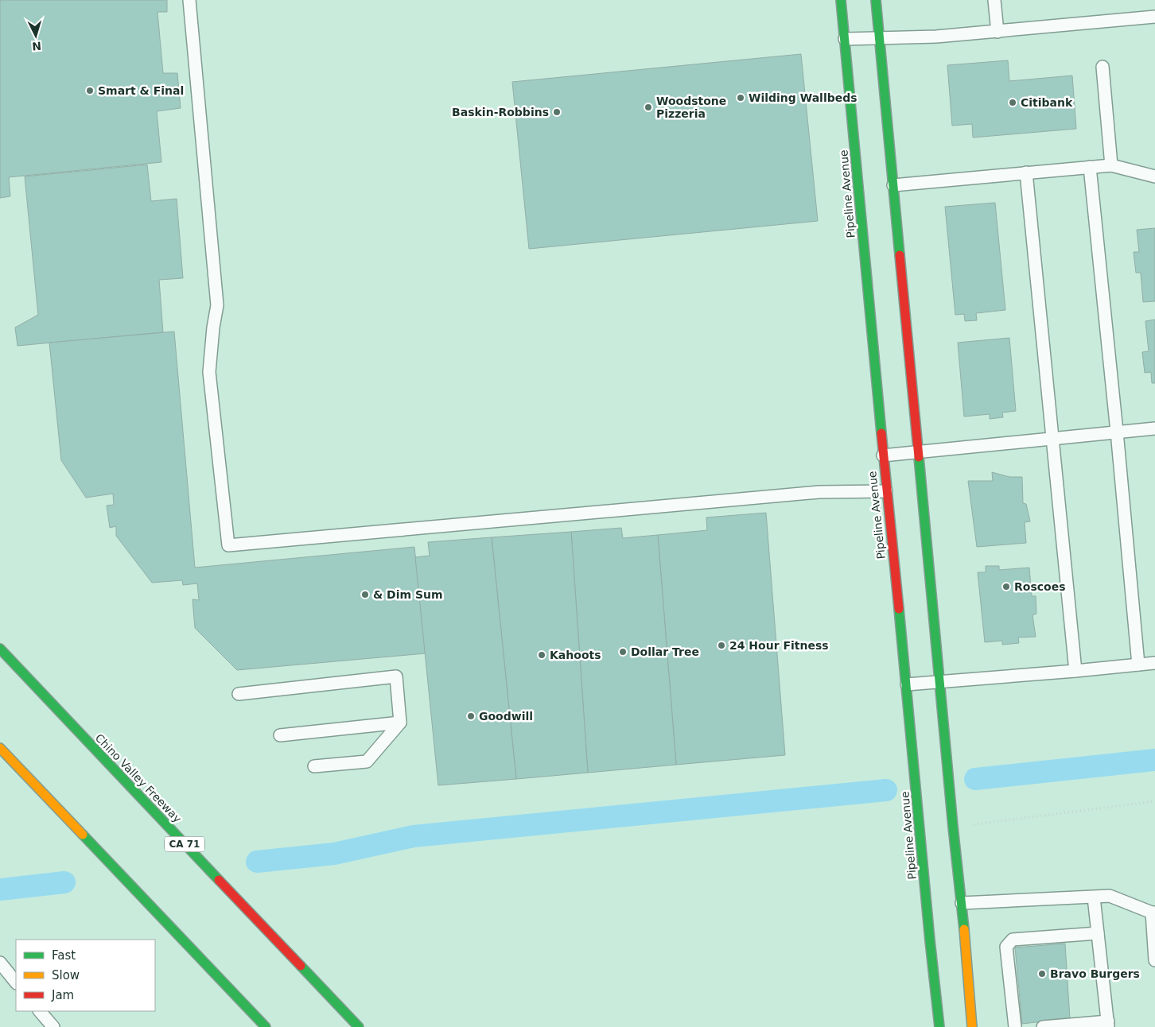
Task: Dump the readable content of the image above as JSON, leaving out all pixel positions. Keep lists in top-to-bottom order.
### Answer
{
  "streets": {
    "main road": ["Pipeline Avenue", "Chino Valley Freeway", "CA 71"]
  },
  "places": [
    "Smart & Final",
    "Wilding Wallbeds",
    "Citibank",
    "Woodstone Pizzeria",
    "Baskin-Robbins",
    "Roscoes",
    "& Dim Sum",
    "24 Hour Fitness",
    "Dollar Tree",
    "Kahoots",
    "Goodwill",
    "Bravo Burgers"
  ],
  "legend": ["Fast", "Slow", "Jam"],
  "north": "bottom"
}
